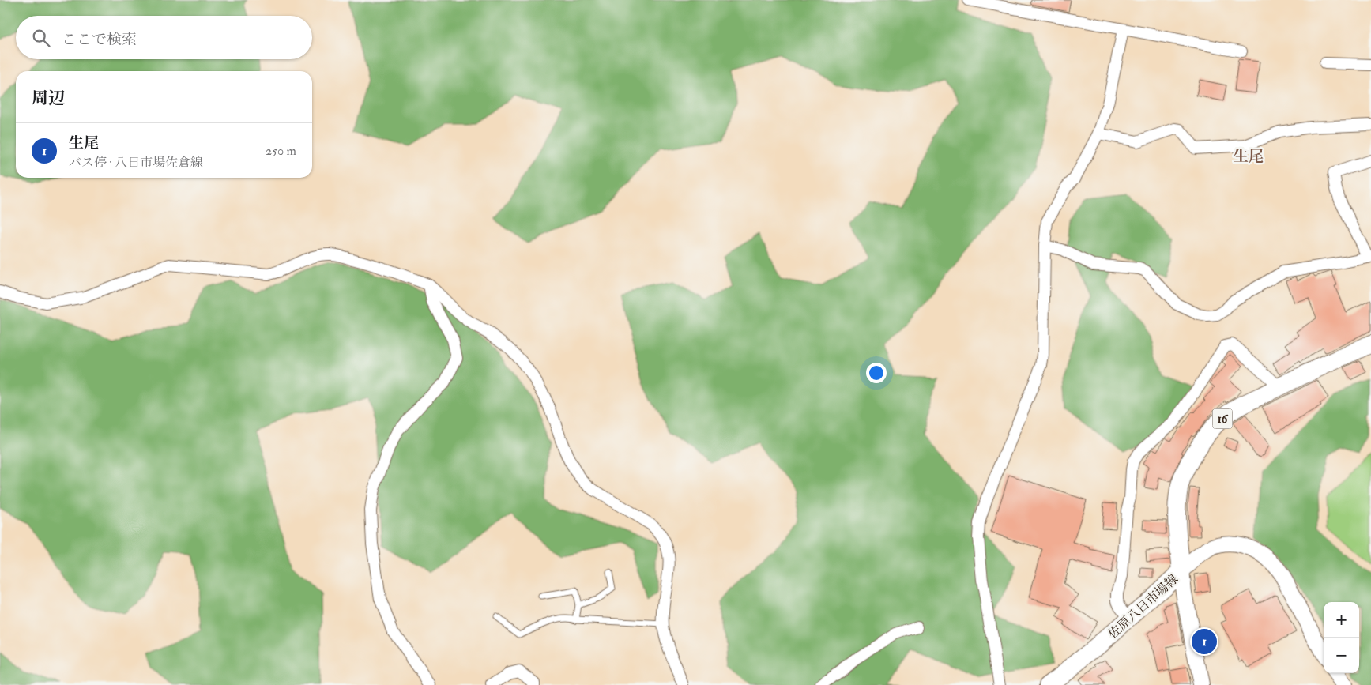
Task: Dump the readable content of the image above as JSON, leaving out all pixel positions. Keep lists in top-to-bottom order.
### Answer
{
  "streets": {
    "main road": ["16", "佐原八日市場線"]
  },
  "districts": ["生尾"],
  "page": {
    "search": "ここで検索",
    "heading": "周辺",
    "list": [
      {
        "mark": "1",
        "name": "生尾",
        "note": "バス停 · 八日市場佐倉線",
        "value": "250 m"
      }
    ],
    "map_buttons": ["+", "−"],
    "pins": "1"
  }
}
